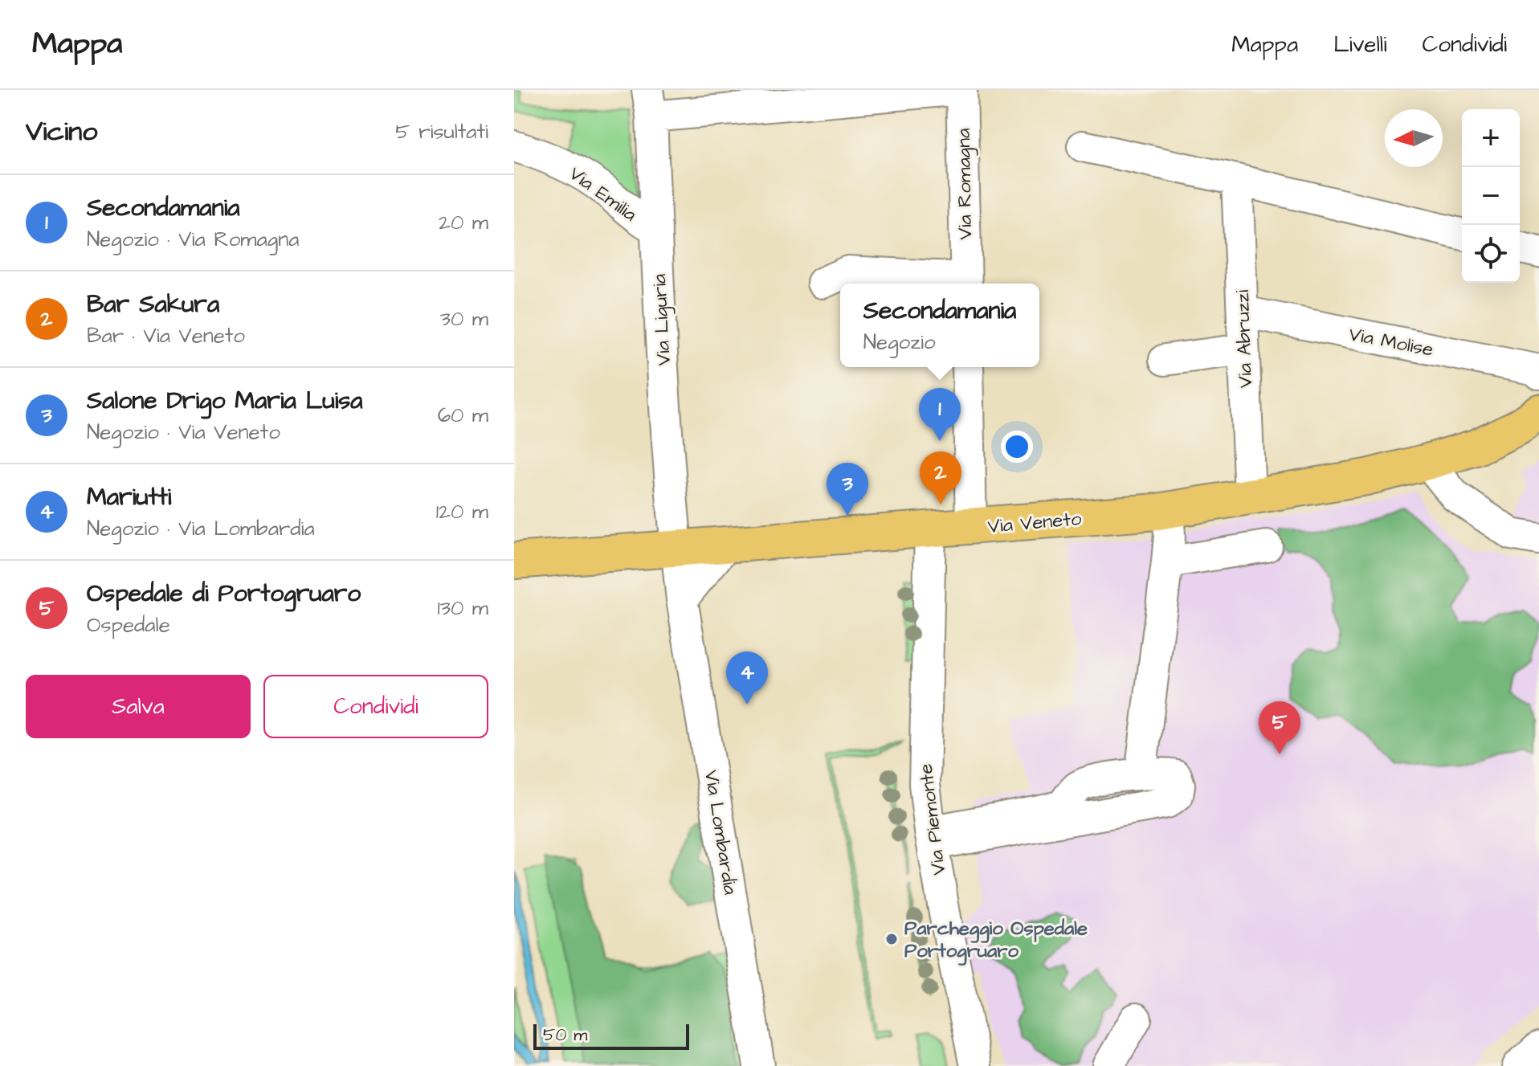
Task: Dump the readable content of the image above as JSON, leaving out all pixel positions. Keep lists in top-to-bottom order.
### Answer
{
  "streets": {
    "main road": ["Via Veneto"],
    "street": [
      "Via Romagna",
      "Via Emilia",
      "Via Liguria",
      "Via Abruzzi",
      "Via Molise",
      "Via Piemonte",
      "Via Lombardia"
    ]
  },
  "crossings": [
    ["Via Emilia", "Via Liguria"],
    ["Via Liguria", "Via Veneto"],
    ["Via Liguria", "Via Lombardia"],
    ["Via Abruzzi", "Via Molise"],
    ["Via Abruzzi", "Via Veneto"],
    ["Via Veneto", "Via Piemonte"],
    ["Via Veneto", "Via Lombardia"]
  ],
  "places": ["Parcheggio Ospedale Portogruaro"],
  "scale_bar": "50 m",
  "north": "left",
  "page": {
    "header": "Mappa",
    "nav": ["Mappa", "Livelli", "Condividi"],
    "heading": ["Vicino", "5 risultati"],
    "map_buttons": ["+", "−"],
    "list": [
      {
        "mark": "1",
        "name": "Secondamania",
        "note": "Negozio · Via Romagna",
        "value": "20 m"
      },
      {
        "mark": "2",
        "name": "Bar Sakura",
        "note": "Bar · Via Veneto",
        "value": "30 m"
      },
      {
        "mark": "3",
        "name": "Salone Drigo Maria Luisa",
        "note": "Negozio · Via Veneto",
        "value": "60 m"
      },
      {
        "mark": "4",
        "name": "Mariutti",
        "note": "Negozio · Via Lombardia",
        "value": "120 m"
      },
      {
        "mark": "5",
        "name": "Ospedale di Portogruaro",
        "note": "Ospedale",
        "value": "130 m"
      }
    ],
    "popup": ["Secondamania", "Negozio"],
    "pins": [
      "1",
      "2",
      "3",
      "4",
      "5"
    ],
    "buttons": ["Salva", "Condividi"],
    "scale": "50 m"
  }
}
